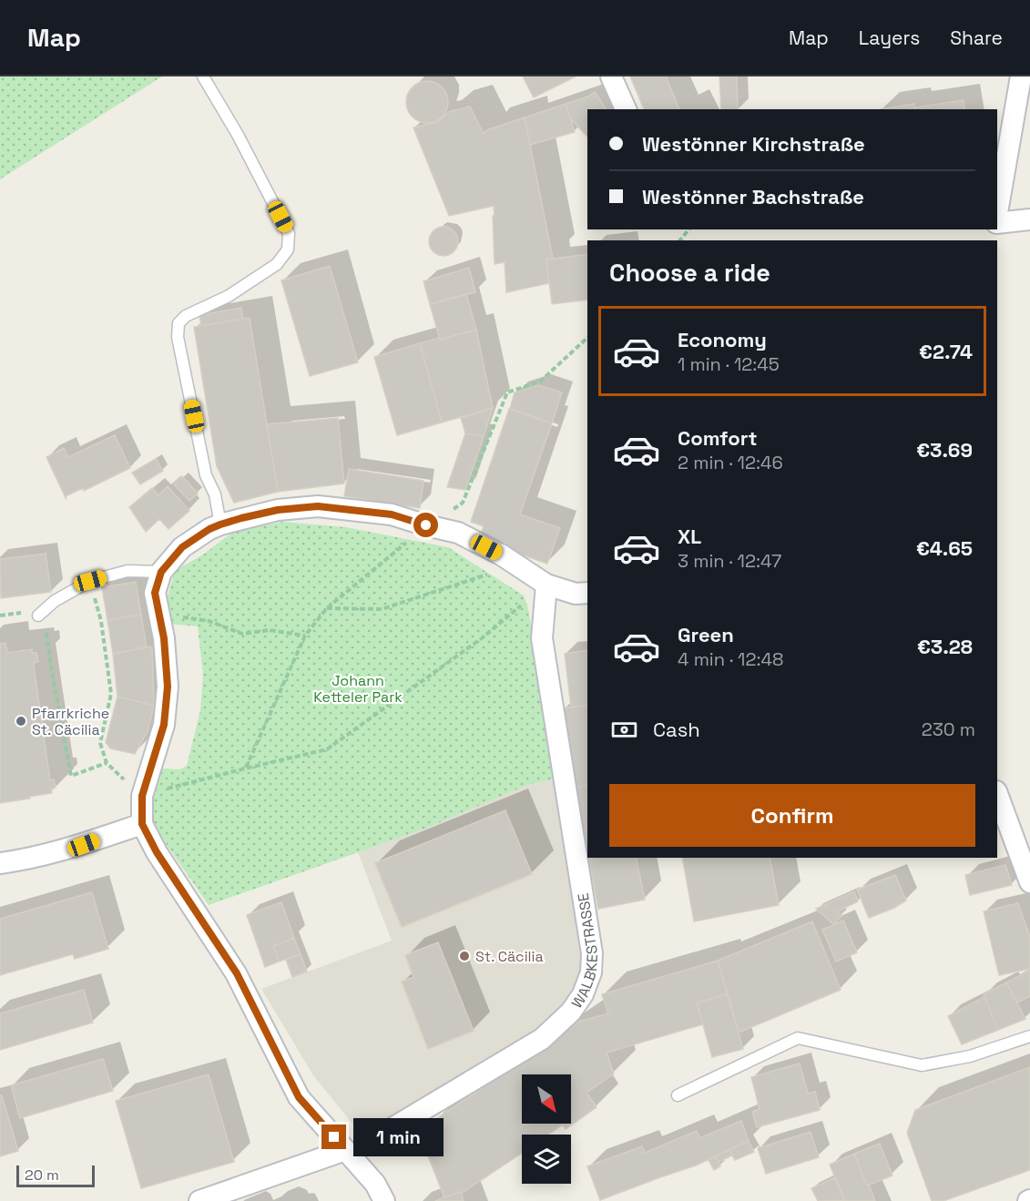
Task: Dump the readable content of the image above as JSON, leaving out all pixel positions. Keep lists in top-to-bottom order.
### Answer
{
  "streets": {
    "street": ["WALBKESTRASSE"]
  },
  "parks": ["Johann Ketteler Park"],
  "places": ["Pfarrkriche St. Cäcilia", "St. Cäcilia"],
  "scale_bar": "20 m",
  "north": "bottom right",
  "page": {
    "header": "Map",
    "nav": ["Map", "Layers", "Share"],
    "banner": ["Westönner Kirchstraße", "Westönner Bachstraße"],
    "heading": "Choose a ride",
    "list": [
      {
        "name": "Economy",
        "note": "1 min · 12:45",
        "value": "€2.74"
      },
      {
        "name": "Comfort",
        "note": "2 min · 12:46",
        "value": "€3.69"
      },
      {
        "name": "XL",
        "note": "3 min · 12:47",
        "value": "€4.65"
      },
      {
        "name": "Green",
        "note": "4 min · 12:48",
        "value": "€3.28"
      }
    ],
    "pay": ["Cash", "230 m"],
    "buttons": "Confirm",
    "bubble": "1 min",
    "scale": "20 m"
  }
}
